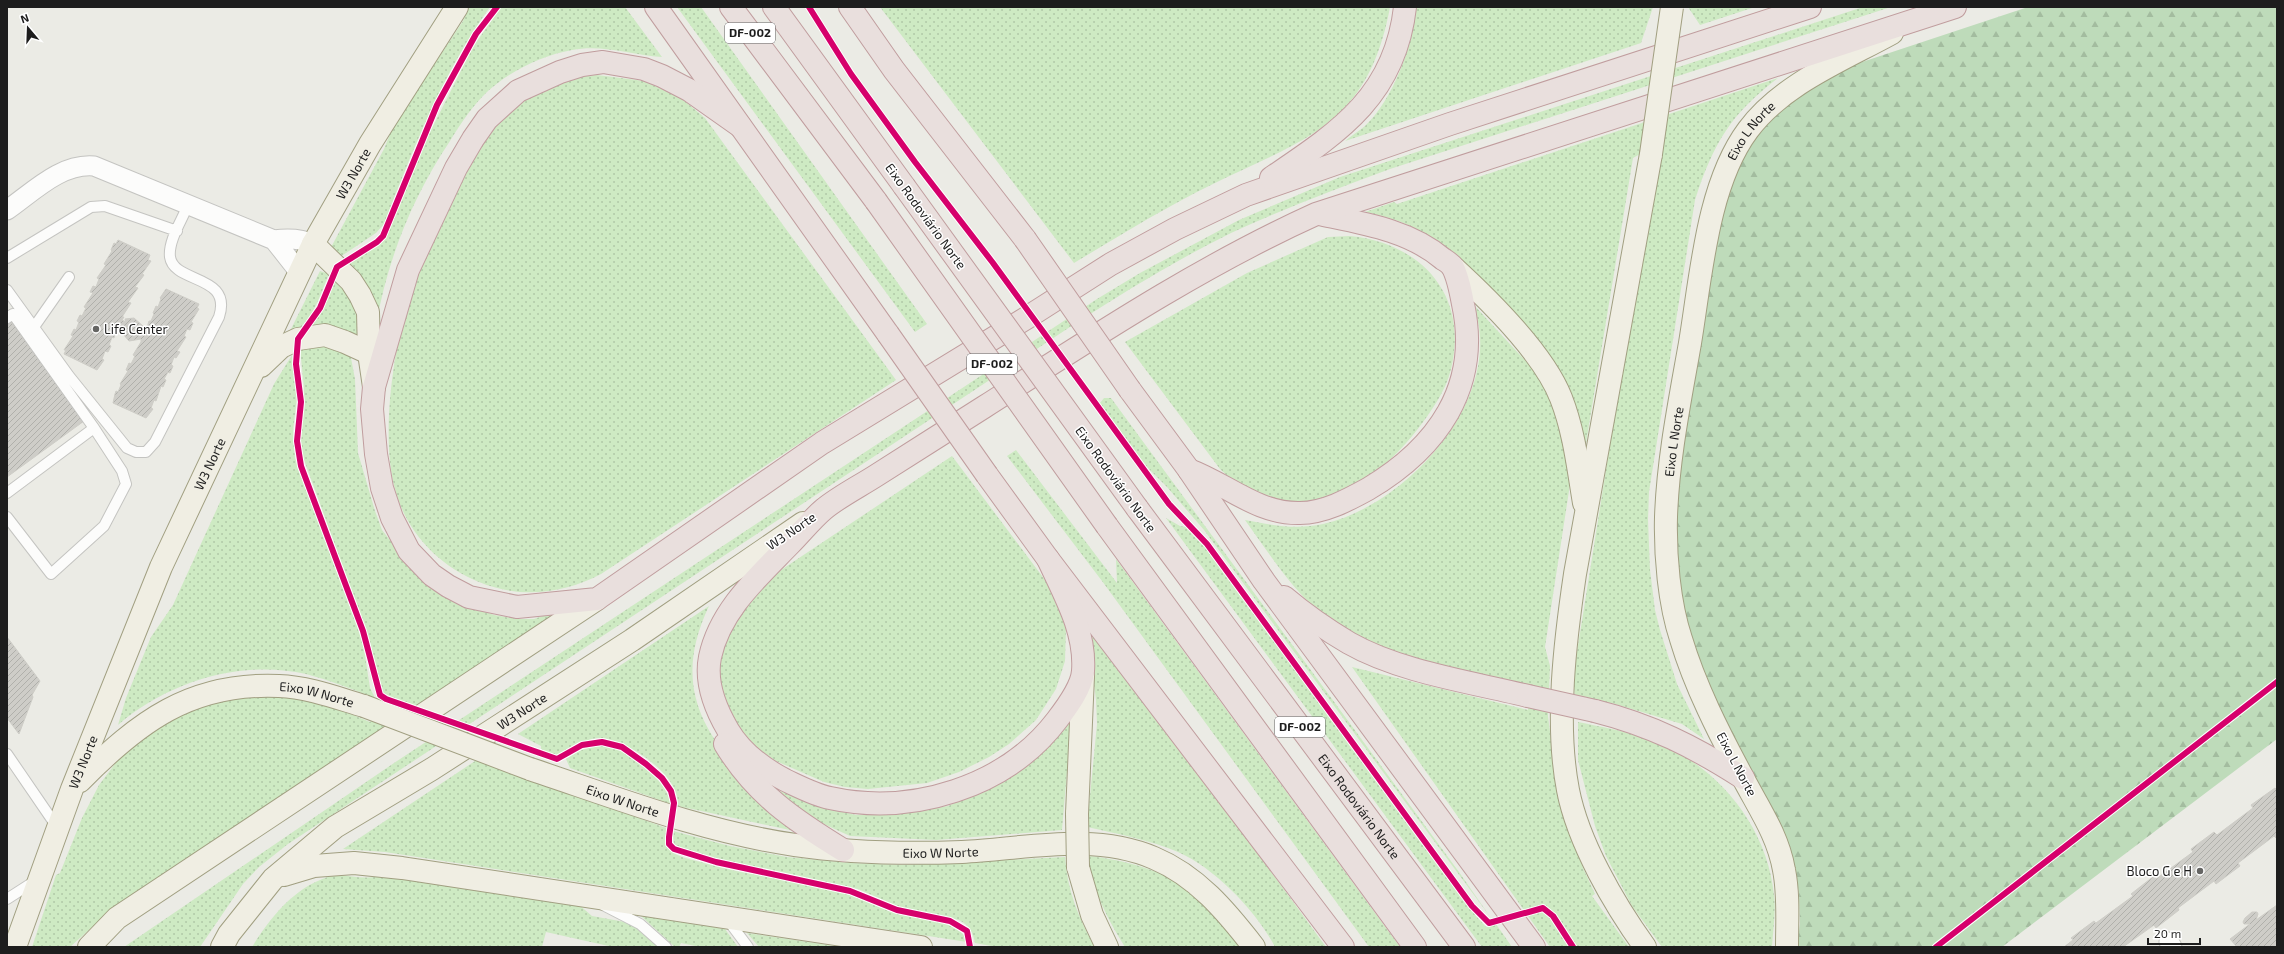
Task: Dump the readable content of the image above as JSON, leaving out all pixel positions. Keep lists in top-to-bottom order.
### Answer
{
  "streets": {
    "highway": ["DF-002", "Eixo Rodoviário Norte"],
    "main road": ["Eixo L Norte", "W3 Norte", "Eixo W Norte"]
  },
  "crossings": [
    ["W3 Norte", "Eixo W Norte"]
  ],
  "places": ["Life Center", "Bloco G e H"],
  "scale_bar": "20 m",
  "north": "top"
}
